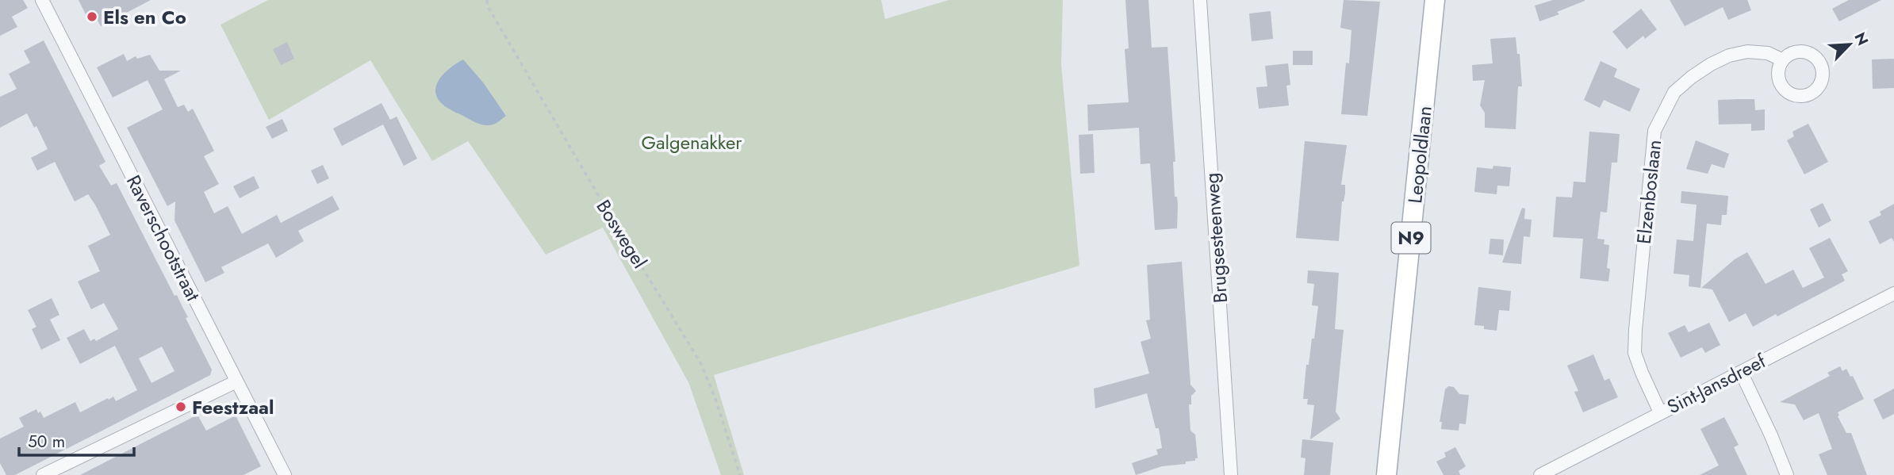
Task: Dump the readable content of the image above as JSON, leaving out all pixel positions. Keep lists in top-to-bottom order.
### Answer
{
  "streets": {
    "main road": ["Leopoldlaan", "N9"],
    "street": [
      "Elzenboslaan",
      "Raverschootstraat",
      "Brugsesteenweg",
      "Sint-Jansdreef"
    ],
    "path": ["Boswegel"]
  },
  "crossings": [
    ["Elzenboslaan", "Sint-Jansdreef"]
  ],
  "parks": ["Galgenakker"],
  "places": ["Els en Co", "Feestzaal"],
  "scale_bar": "50 m",
  "north": "top right"
}
